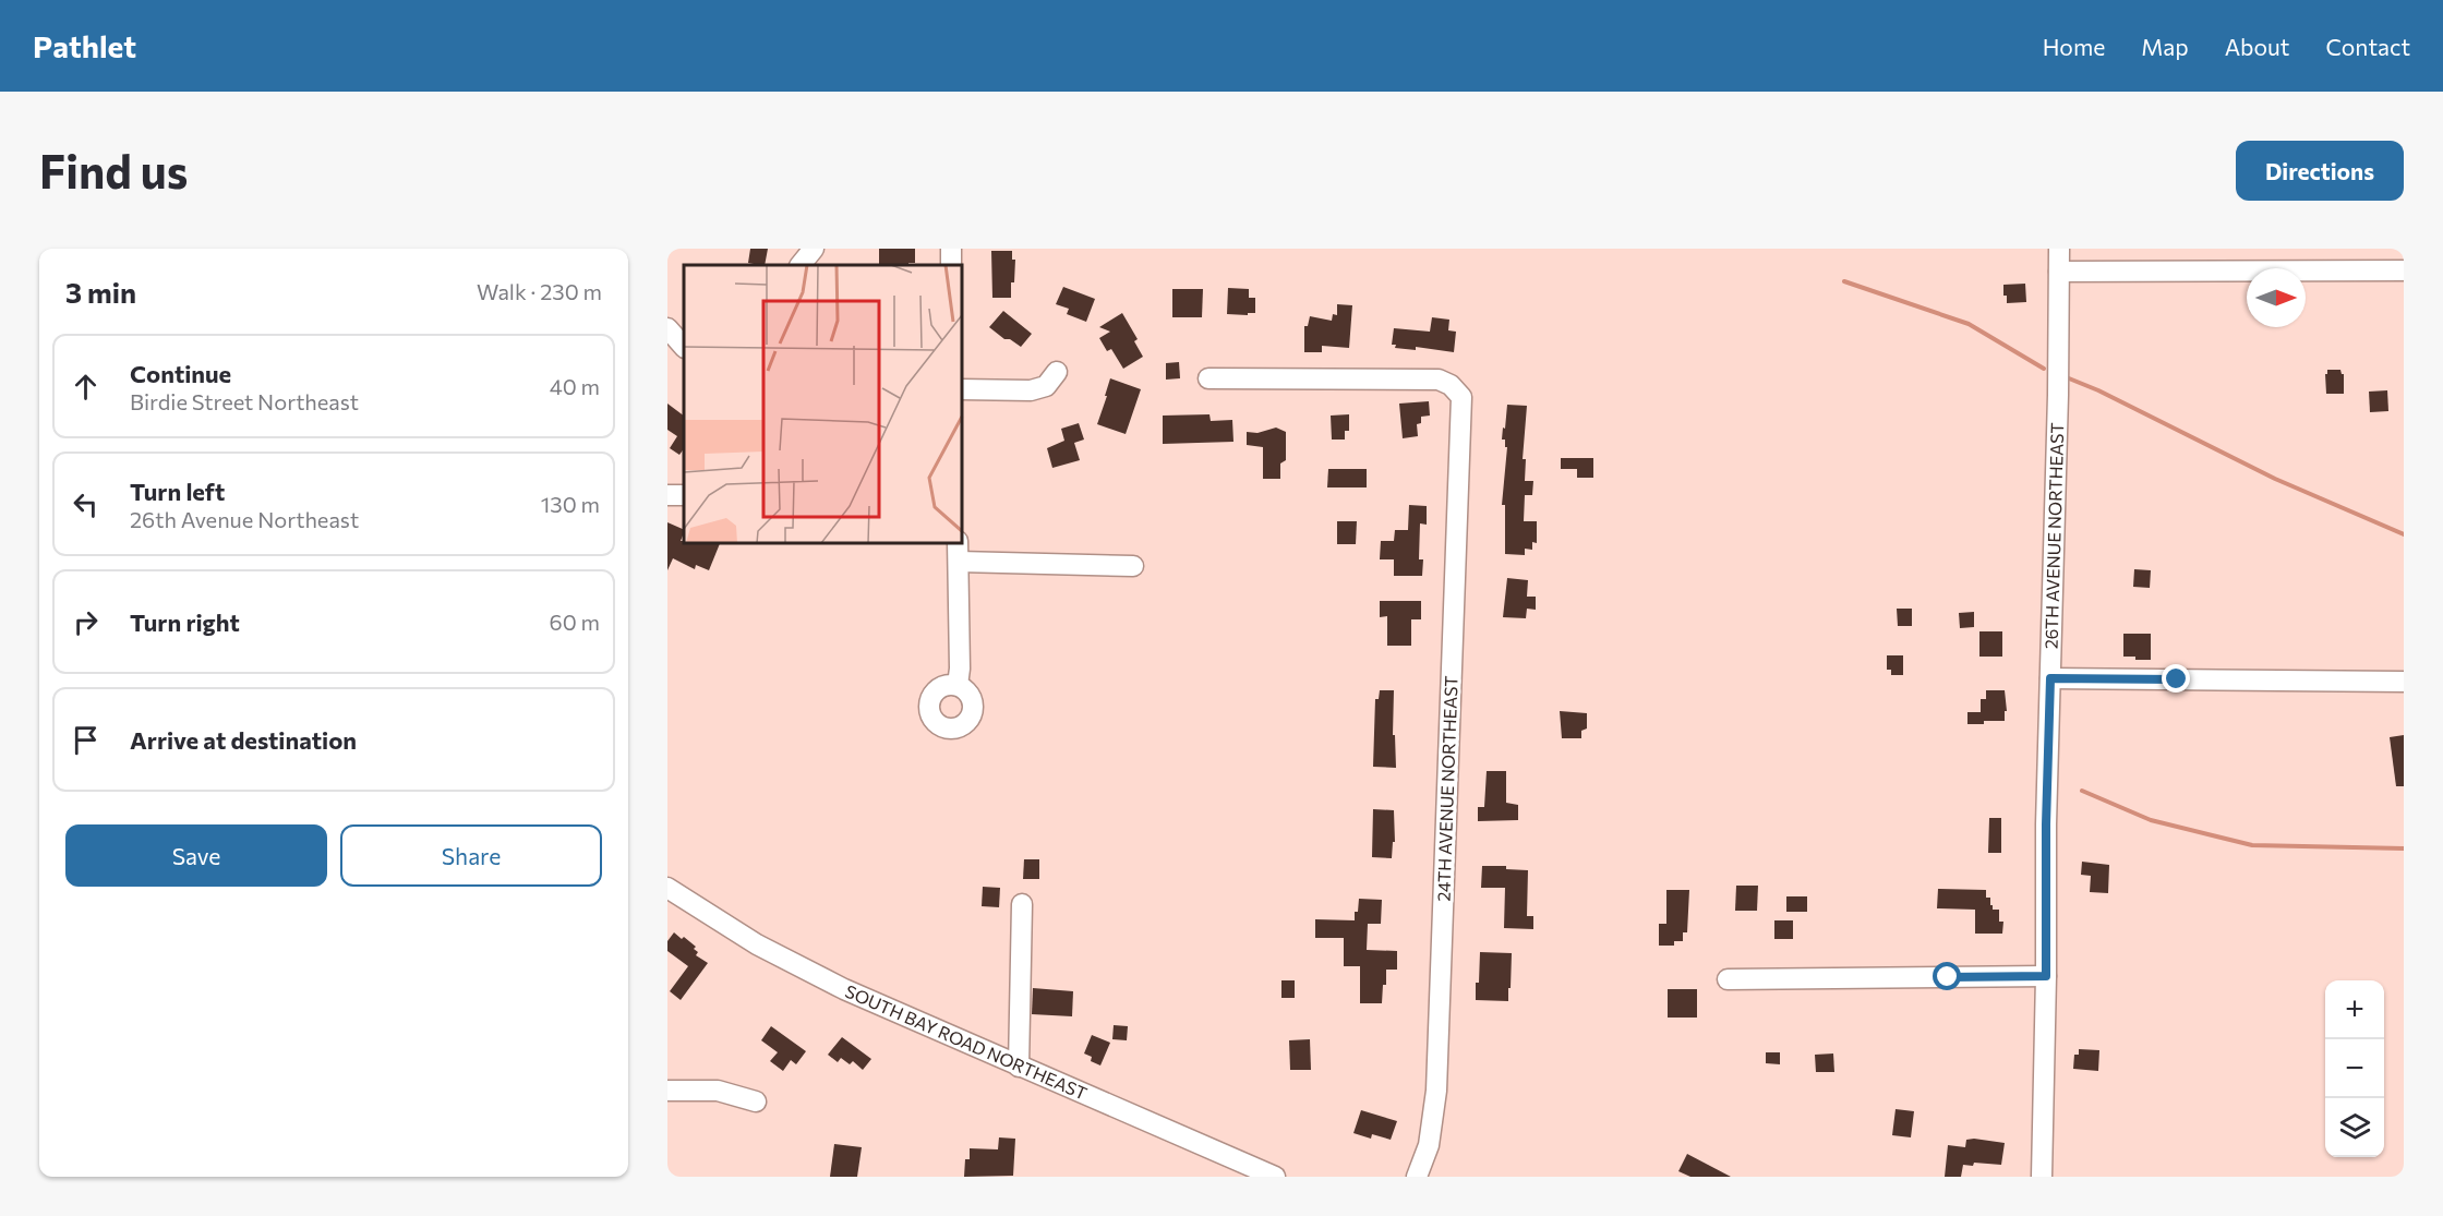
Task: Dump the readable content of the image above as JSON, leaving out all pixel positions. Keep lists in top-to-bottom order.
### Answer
{
  "streets": {
    "street": ["26TH AVENUE NORTHEAST", "24TH AVENUE NORTHEAST", "SOUTH BAY ROAD NORTHEAST"]
  },
  "north": "right",
  "page": {
    "header": "Pathlet",
    "nav": [
      "Home",
      "Map",
      "About",
      "Contact"
    ],
    "buttons": [
      "Directions",
      ["Save", "Share"]
    ],
    "title": "Find us",
    "heading": ["3 min", "Walk · 230 m"],
    "list": [
      ["Continue", "Birdie Street Northeast", "40 m"],
      ["Turn left", "26th Avenue Northeast", "130 m"],
      ["Turn right", "60 m"],
      "Arrive at destination"
    ],
    "map_buttons": ["+", "−"]
  }
}
